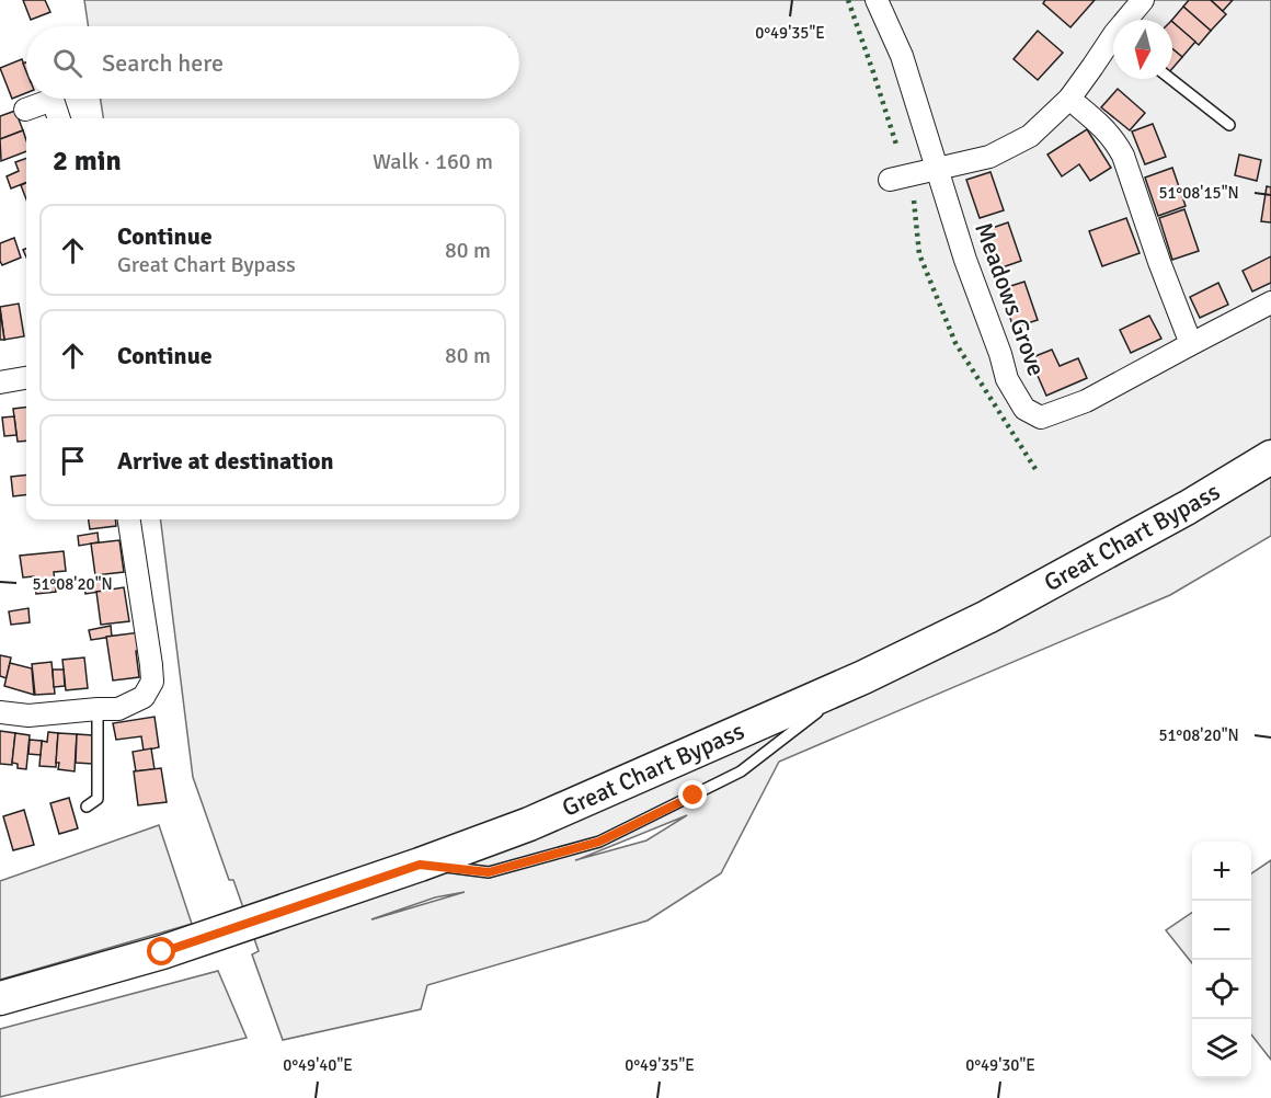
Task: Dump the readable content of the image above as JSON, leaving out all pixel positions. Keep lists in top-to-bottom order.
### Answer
{
  "streets": {
    "main road": ["Great Chart Bypass"],
    "street": ["Meadows Grove"]
  },
  "north": "bottom",
  "page": {
    "search": "Search here",
    "heading": ["2 min", "Walk · 160 m"],
    "list": [
      ["Continue", "Great Chart Bypass", "80 m"],
      ["Continue", "80 m"],
      "Arrive at destination"
    ],
    "map_buttons": ["+", "−"]
  },
  "coordinates": [
    "0°49'35\"E",
    "51°08'15\"N",
    "51°08'20\"N",
    "0°49'40\"E",
    "0°49'30\"E"
  ]
}
